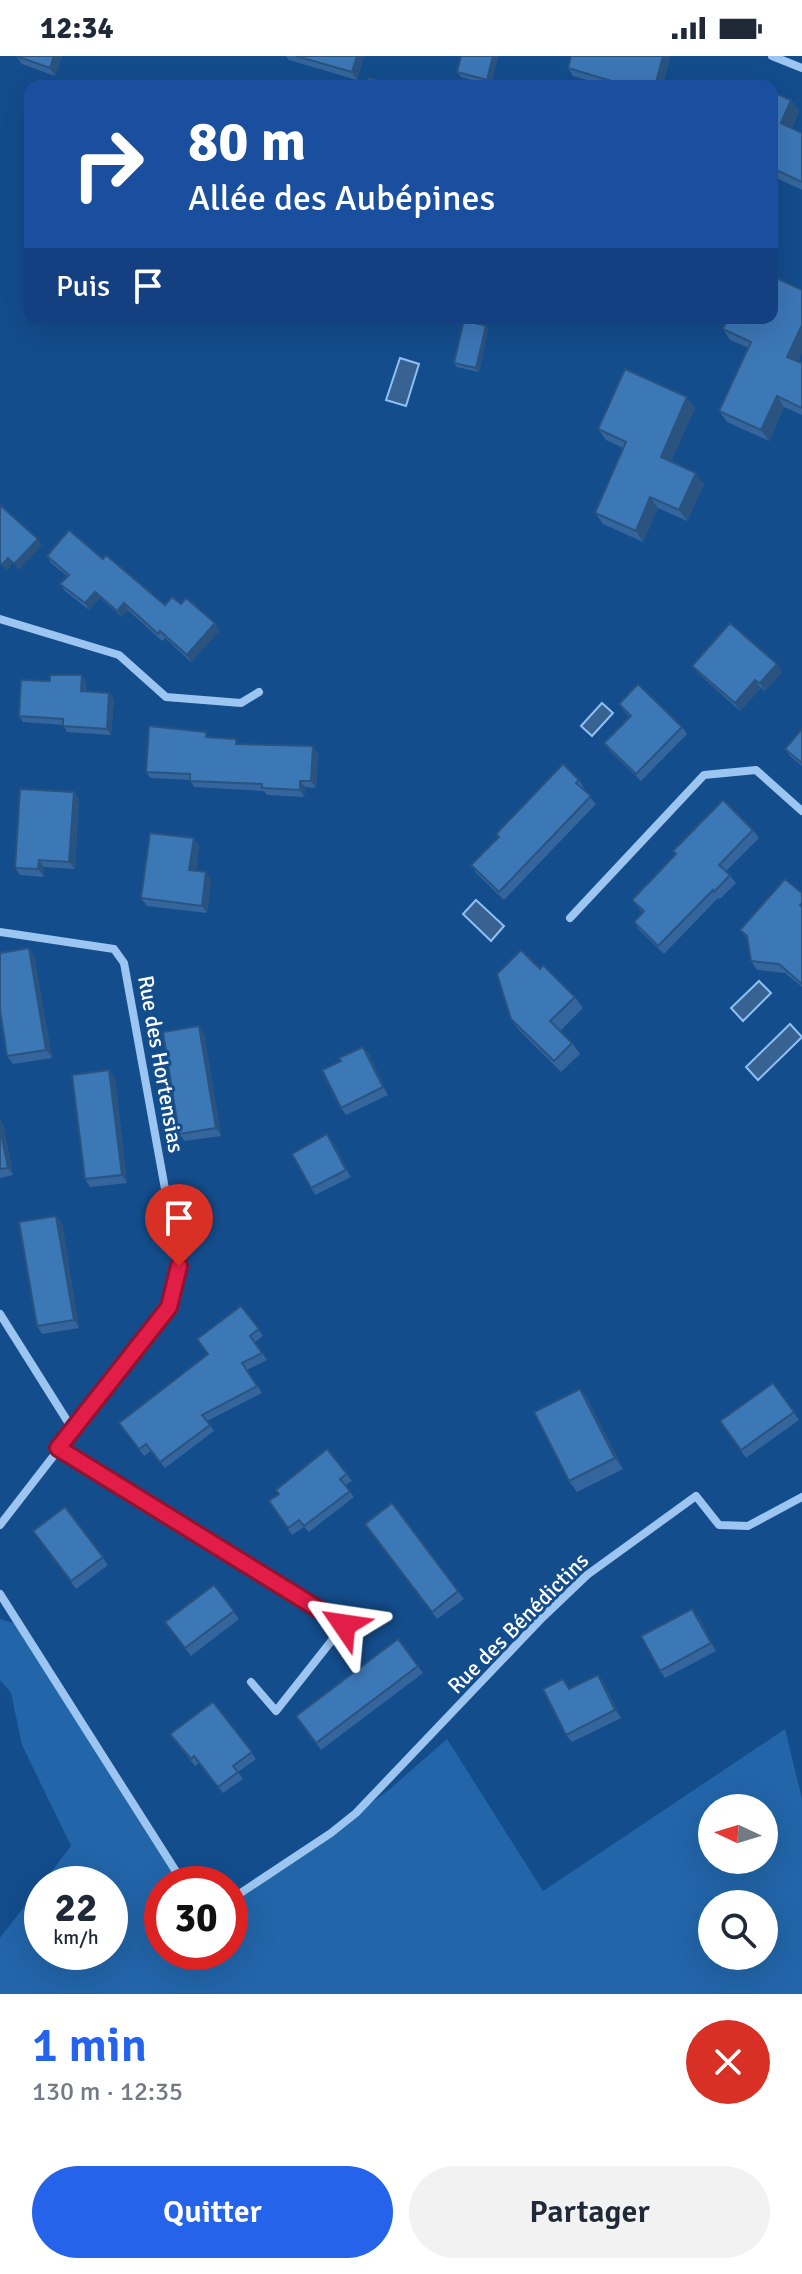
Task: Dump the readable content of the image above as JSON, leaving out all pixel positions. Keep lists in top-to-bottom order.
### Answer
{
  "streets": {
    "street": ["Rue des Hortensias", "Rue des Bénédictins"]
  },
  "north": "left",
  "page": {
    "status": "12:34",
    "turn": ["80 m", "Allée des Aubépines"],
    "then": "Puis",
    "speed": "22 km/h",
    "limit": "30",
    "heading": ["1 min", "130 m · 12:35"],
    "buttons": ["Quitter", "Partager"]
  }
}
